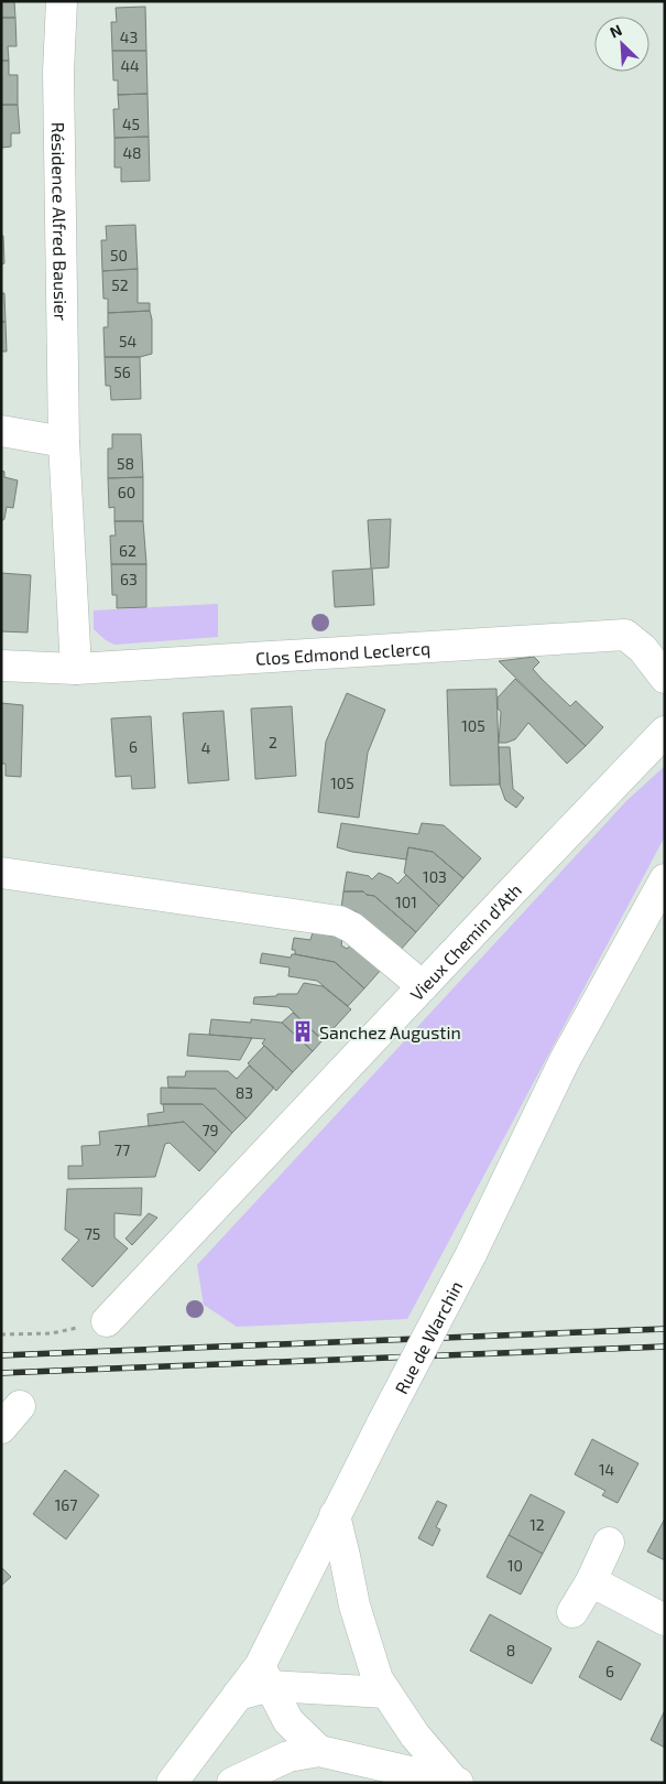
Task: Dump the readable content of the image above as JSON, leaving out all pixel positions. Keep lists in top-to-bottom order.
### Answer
{
  "streets": {
    "street": [
      "Résidence Alfred Bausier",
      "Clos Edmond Leclercq",
      "Vieux Chemin d'Ath",
      "Rue de Warchin"
    ]
  },
  "crossings": [
    ["Résidence Alfred Bausier", "Clos Edmond Leclercq"]
  ],
  "places": {
    "building": ["Sanchez Augustin"]
  },
  "house_numbers": [
    "43",
    "44",
    "45",
    "48",
    "50",
    "52",
    "54",
    "56",
    "58",
    "60",
    "62",
    "63",
    "105",
    "2",
    "6",
    "4",
    "105",
    "103",
    "101",
    "83",
    "79",
    "77",
    "75",
    "14",
    "167",
    "12",
    "10",
    "8",
    "6"
  ],
  "north": "top left"
}
